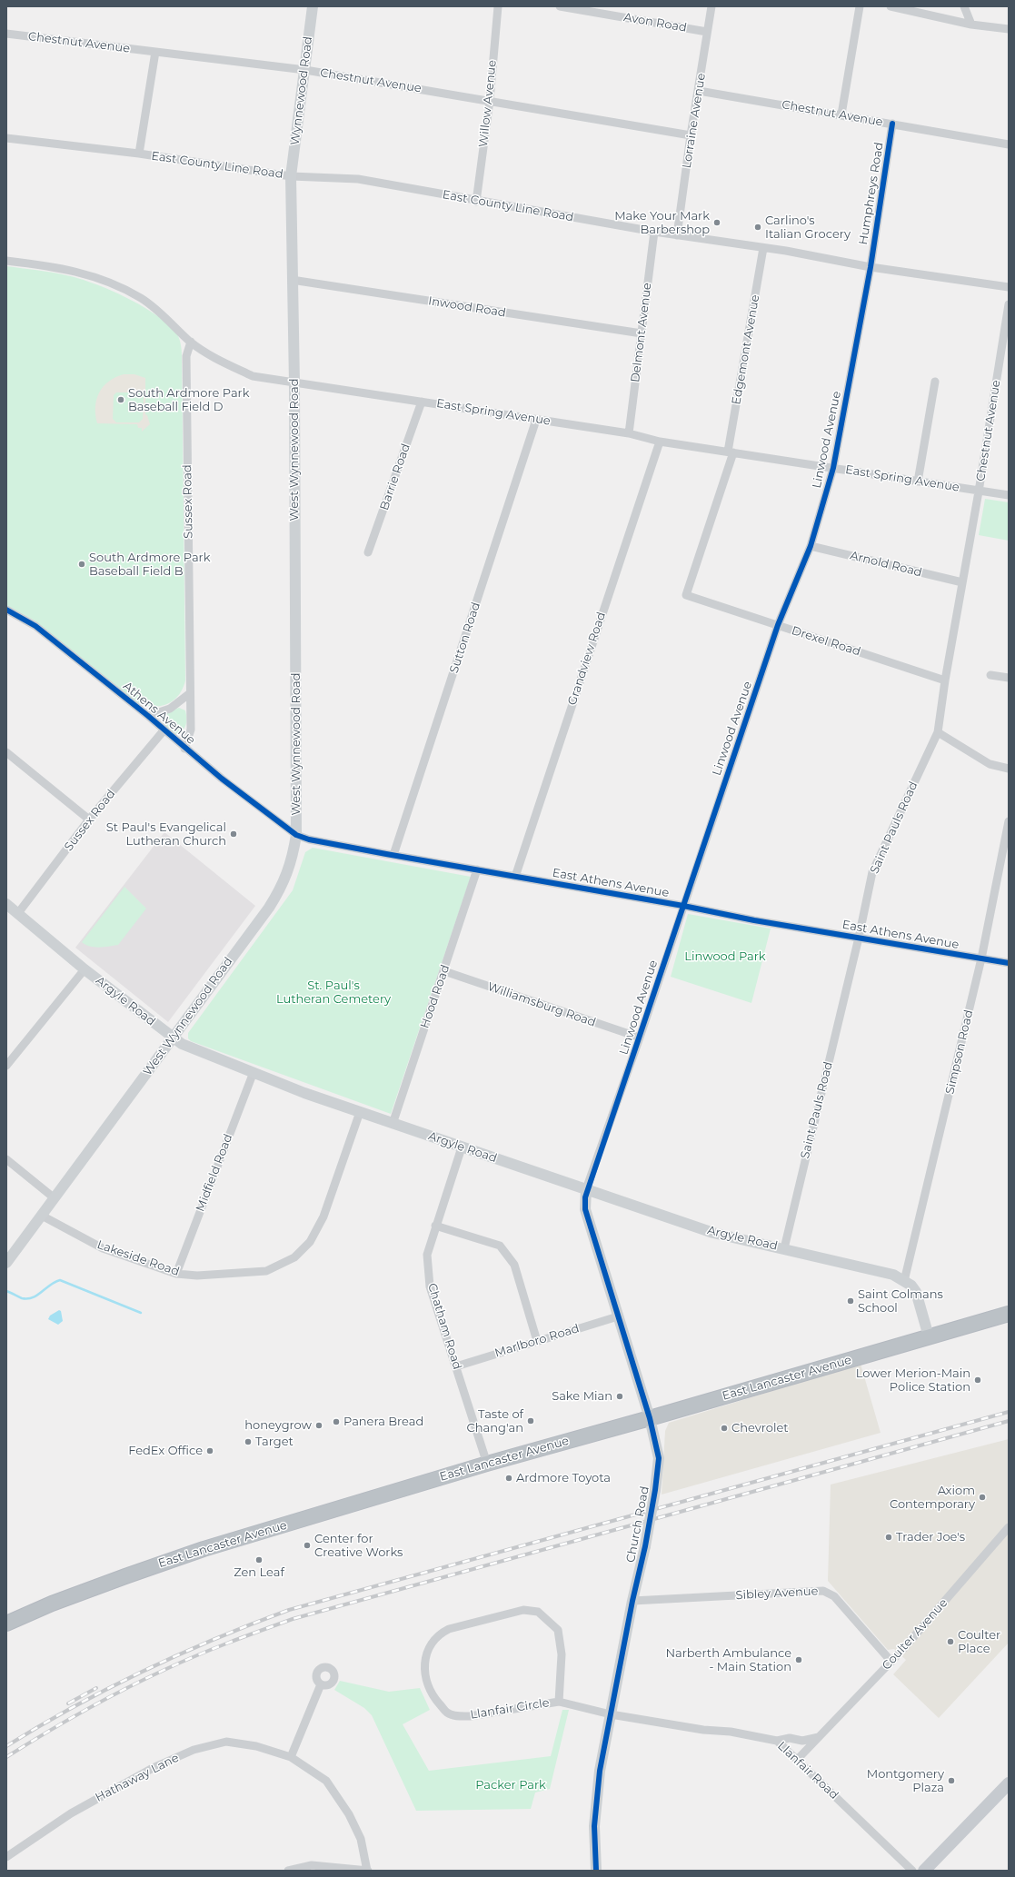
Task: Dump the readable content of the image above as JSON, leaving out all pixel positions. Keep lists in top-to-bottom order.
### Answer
{
  "streets": {
    "highway": ["East Lancaster Avenue"],
    "street": [
      "Avon Road",
      "Chestnut Avenue",
      "Wynnewood Road",
      "Willow Avenue",
      "Lorraine Avenue",
      "East County Line Road",
      "Humphreys Road",
      "Inwood Road",
      "Delmont Avenue",
      "Edgemont Avenue",
      "East Spring Avenue",
      "Linwood Avenue",
      "West Wynnewood Road",
      "Barrie Road",
      "Sussex Road",
      "Arnold Road",
      "Sutton Road",
      "Drexel Road",
      "Grandview Road",
      "Athens Avenue",
      "Saint Pauls Road",
      "East Athens Avenue",
      "Hood Road",
      "Argyle Road",
      "Williamsburg Road",
      "Simpson Road",
      "Midfield Road",
      "Lakeside Road",
      "Chatham Road",
      "Marlboro Road",
      "Church Road",
      "Sibley Avenue",
      "Coulter Avenue",
      "Llanfair Circle",
      "Llanfair Road",
      "Hathaway Lane"
    ]
  },
  "crossings": [
    ["Avon Road", "Lorraine Avenue"],
    ["Chestnut Avenue", "Wynnewood Road"],
    ["Chestnut Avenue", "Willow Avenue"],
    ["Chestnut Avenue", "Lorraine Avenue"],
    ["Chestnut Avenue", "Humphreys Road"],
    ["Chestnut Avenue", "East Spring Avenue"],
    ["Chestnut Avenue", "Saint Pauls Road"],
    ["Wynnewood Road", "East County Line Road"],
    ["Wynnewood Road", "West Wynnewood Road"],
    ["Willow Avenue", "East County Line Road"],
    ["Lorraine Avenue", "East County Line Road"],
    ["East County Line Road", "Humphreys Road"],
    ["East County Line Road", "Delmont Avenue"],
    ["East County Line Road", "Edgemont Avenue"],
    ["East County Line Road", "Linwood Avenue"],
    ["East County Line Road", "West Wynnewood Road"],
    ["Humphreys Road", "Linwood Avenue"],
    ["Inwood Road", "Delmont Avenue"],
    ["Inwood Road", "West Wynnewood Road"],
    ["Delmont Avenue", "East Spring Avenue"],
    ["Edgemont Avenue", "East Spring Avenue"],
    ["Edgemont Avenue", "Drexel Road"],
    ["East Spring Avenue", "Linwood Avenue"],
    ["East Spring Avenue", "West Wynnewood Road"],
    ["East Spring Avenue", "Barrie Road"],
    ["East Spring Avenue", "Sussex Road"],
    ["East Spring Avenue", "Sutton Road"],
    ["East Spring Avenue", "Grandview Road"],
    ["East Spring Avenue", "Saint Pauls Road"],
    ["Linwood Avenue", "Arnold Road"],
    ["Linwood Avenue", "Drexel Road"],
    ["Linwood Avenue", "East Athens Avenue"],
    ["Linwood Avenue", "Argyle Road"],
    ["Linwood Avenue", "Williamsburg Road"],
    ["Linwood Avenue", "Church Road"],
    ["West Wynnewood Road", "Athens Avenue"],
    ["West Wynnewood Road", "East Athens Avenue"],
    ["West Wynnewood Road", "Argyle Road"],
    ["West Wynnewood Road", "Lakeside Road"],
    ["Sussex Road", "Athens Avenue"],
    ["Sussex Road", "Argyle Road"],
    ["Arnold Road", "Saint Pauls Road"],
    ["Sutton Road", "East Athens Avenue"],
    ["Drexel Road", "Saint Pauls Road"],
    ["Grandview Road", "East Athens Avenue"],
    ["Athens Avenue", "East Athens Avenue"],
    ["Saint Pauls Road", "East Athens Avenue"],
    ["Saint Pauls Road", "Argyle Road"],
    ["East Athens Avenue", "Hood Road"],
    ["East Athens Avenue", "Simpson Road"],
    ["Hood Road", "Argyle Road"],
    ["Hood Road", "Williamsburg Road"],
    ["Argyle Road", "Simpson Road"],
    ["Argyle Road", "Midfield Road"],
    ["Argyle Road", "Lakeside Road"],
    ["Argyle Road", "Chatham Road"],
    ["Argyle Road", "East Lancaster Avenue"],
    ["Argyle Road", "Church Road"],
    ["Midfield Road", "Lakeside Road"],
    ["Chatham Road", "Marlboro Road"],
    ["Chatham Road", "East Lancaster Avenue"],
    ["Marlboro Road", "Church Road"],
    ["East Lancaster Avenue", "Church Road"],
    ["Church Road", "Sibley Avenue"],
    ["Church Road", "Llanfair Circle"],
    ["Church Road", "Llanfair Road"],
    ["Sibley Avenue", "Coulter Avenue"],
    ["Coulter Avenue", "Llanfair Road"],
    ["Llanfair Circle", "Llanfair Road"]
  ],
  "parks": ["Linwood Park", "St. Paul's Lutheran Cemetery", "Packer Park"],
  "places": [
    "Make Your Mark Barbershop",
    "Carlino's Italian Grocery",
    "South Ardmore Park Baseball Field D",
    "South Ardmore Park Baseball Field B",
    "St Paul's Evangelical Lutheran Church",
    "Saint Colmans School",
    "Lower Merion-Main Police Station",
    "Sake Mian",
    "Taste of Chang'an",
    "Panera Bread",
    "honeygrow",
    "Chevrolet",
    "Target",
    "FedEx Office",
    "Ardmore Toyota",
    "Axiom Contemporary",
    "Trader Joe's",
    "Center for Creative Works",
    "Zen Leaf",
    "Coulter Place",
    "Narberth Ambulance - Main Station",
    "Montgomery Plaza"
  ]
}
